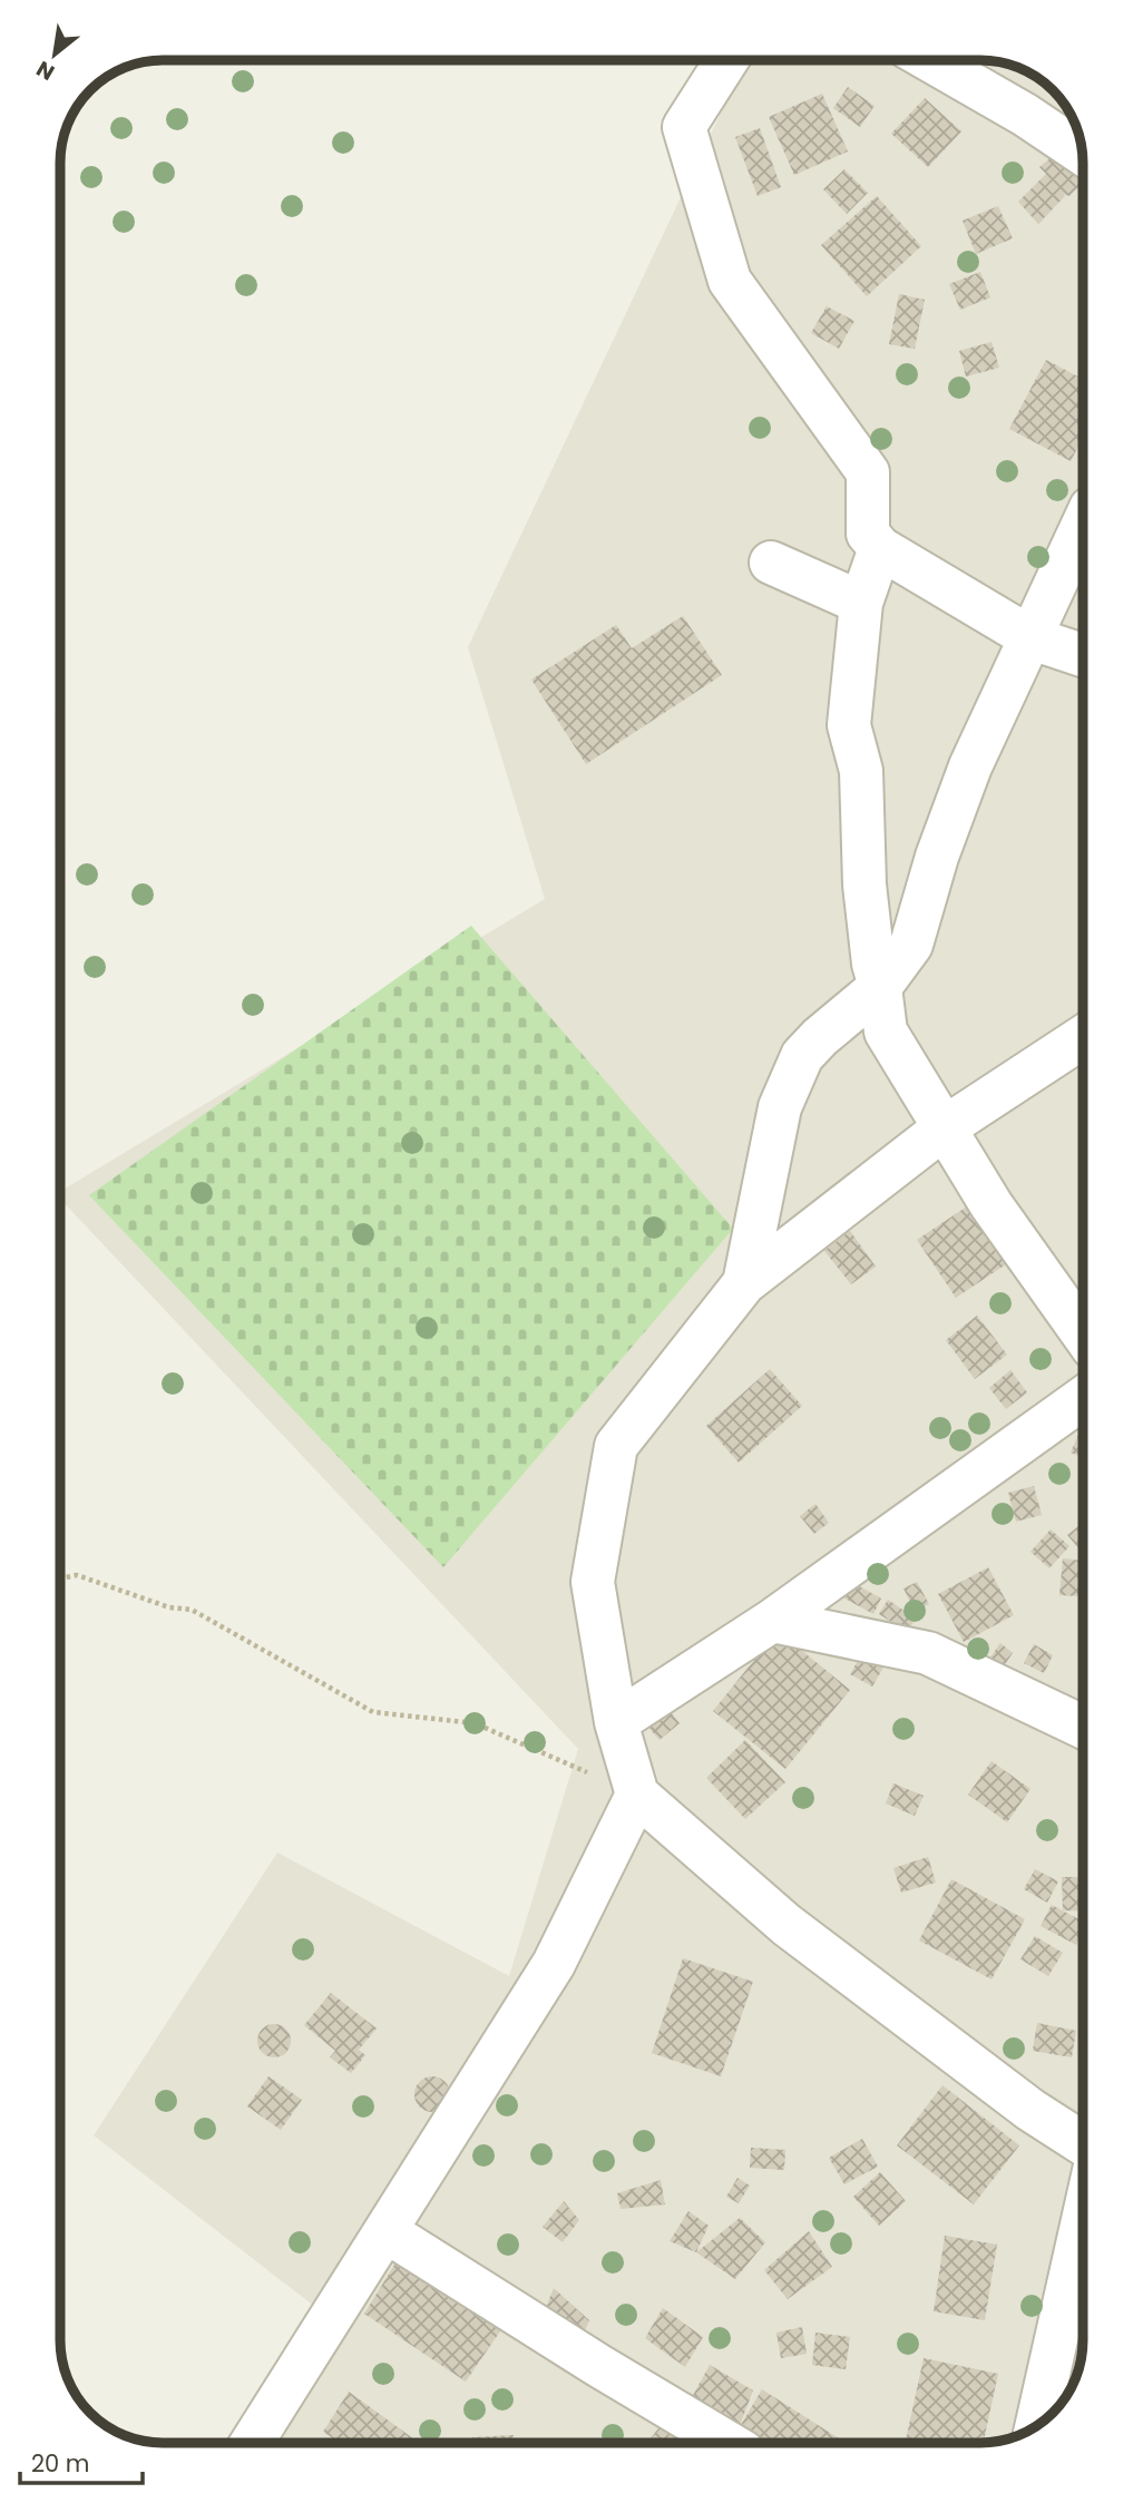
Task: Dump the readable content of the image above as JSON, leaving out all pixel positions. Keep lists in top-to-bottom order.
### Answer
{
  "scale_bar": "20 m",
  "north": "bottom left"
}
